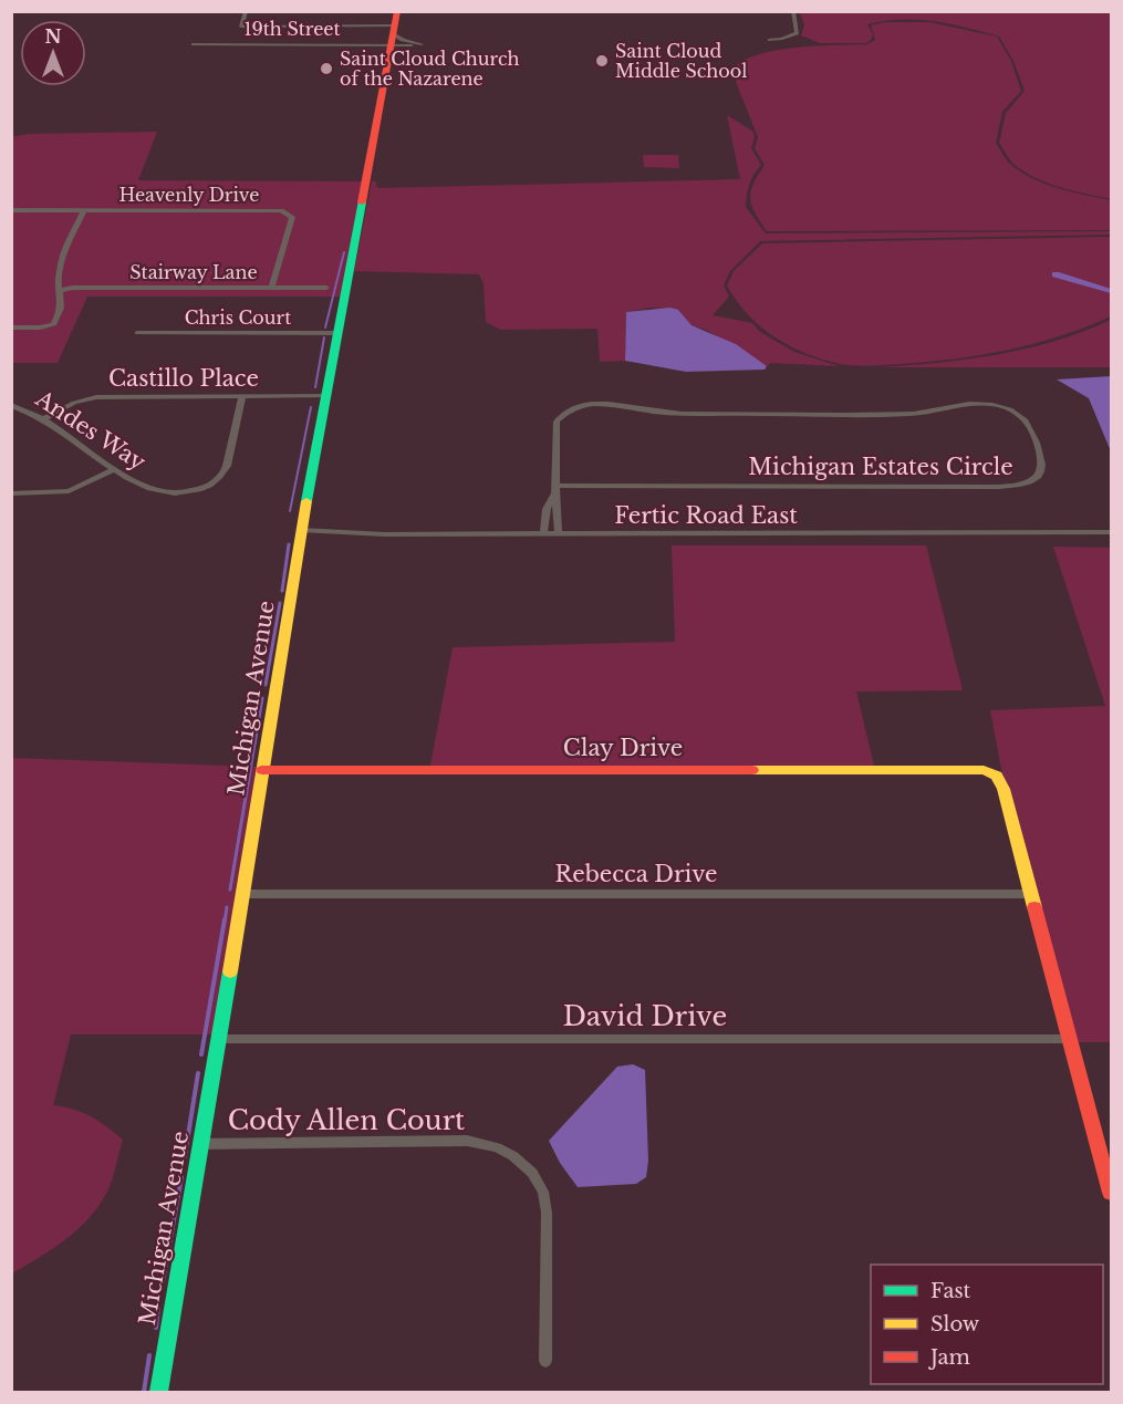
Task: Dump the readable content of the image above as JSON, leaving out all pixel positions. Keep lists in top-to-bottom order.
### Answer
{
  "streets": {
    "street": [
      "19th Street",
      "Heavenly Drive",
      "Stairway Lane",
      "Chris Court",
      "Castillo Place",
      "Andes Way",
      "Michigan Estates Circle",
      "Fertic Road East",
      "Michigan Avenue",
      "Clay Drive",
      "Rebecca Drive",
      "David Drive",
      "Cody Allen Court"
    ]
  },
  "crossings": [
    ["19th Street", "Michigan Avenue"],
    ["Heavenly Drive", "Stairway Lane"],
    ["Chris Court", "Michigan Avenue"],
    ["Castillo Place", "Andes Way"],
    ["Castillo Place", "Michigan Avenue"],
    ["Michigan Estates Circle", "Fertic Road East"],
    ["Fertic Road East", "Michigan Avenue"],
    ["Michigan Avenue", "Clay Drive"],
    ["Michigan Avenue", "Rebecca Drive"],
    ["Michigan Avenue", "David Drive"],
    ["Michigan Avenue", "Cody Allen Court"],
    ["Clay Drive", "Rebecca Drive"]
  ],
  "places": ["Saint Cloud Middle School", "Saint Cloud Church of the Nazarene"],
  "legend": ["Fast", "Slow", "Jam"],
  "north": "top"
}
